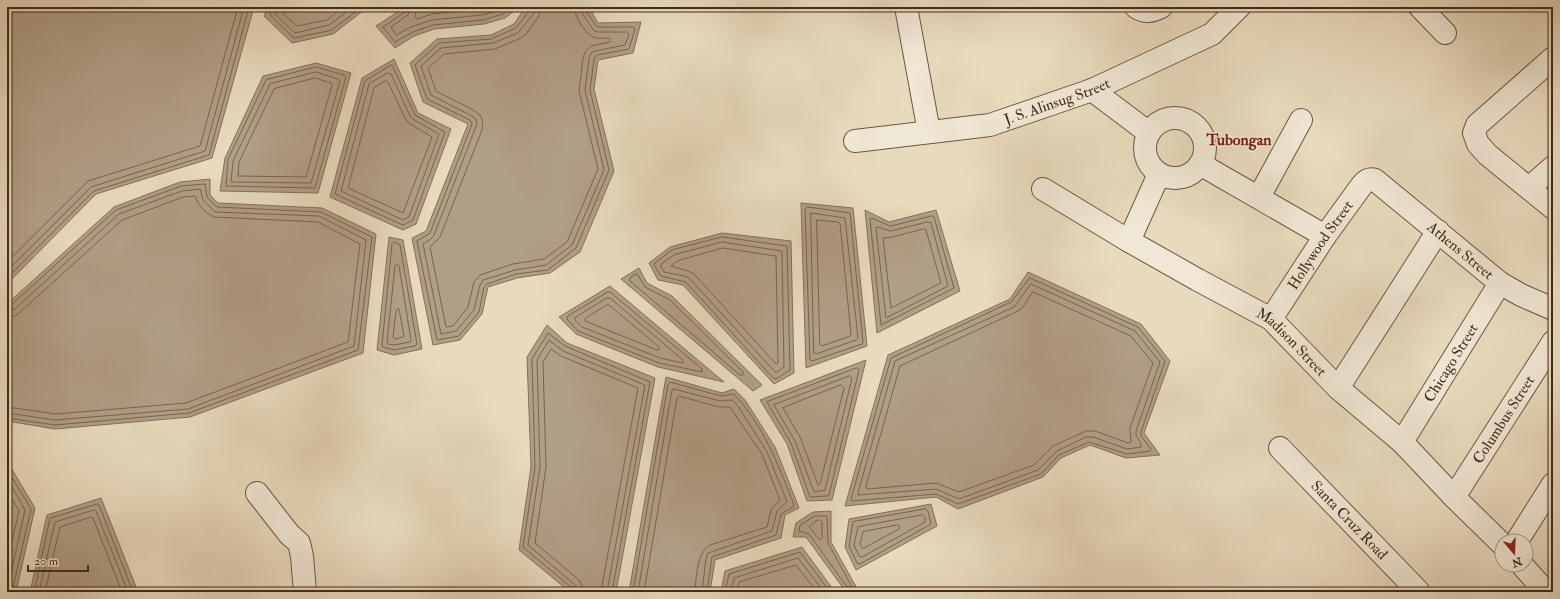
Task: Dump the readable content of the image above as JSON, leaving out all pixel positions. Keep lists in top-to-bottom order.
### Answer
{
  "streets": {
    "street": [
      "J. S. Alinsug Street",
      "Hollywood Street",
      "Athens Street",
      "Madison Street",
      "Chicago Street",
      "Columbus Street",
      "Santa Cruz Road"
    ]
  },
  "crossings": [
    ["Hollywood Street", "Athens Street"],
    ["Hollywood Street", "Madison Street"],
    ["Athens Street", "Chicago Street"],
    ["Madison Street", "Chicago Street"],
    ["Madison Street", "Columbus Street"]
  ],
  "districts": ["Tubongan"],
  "scale_bar": "20 m",
  "north": "bottom"
}
